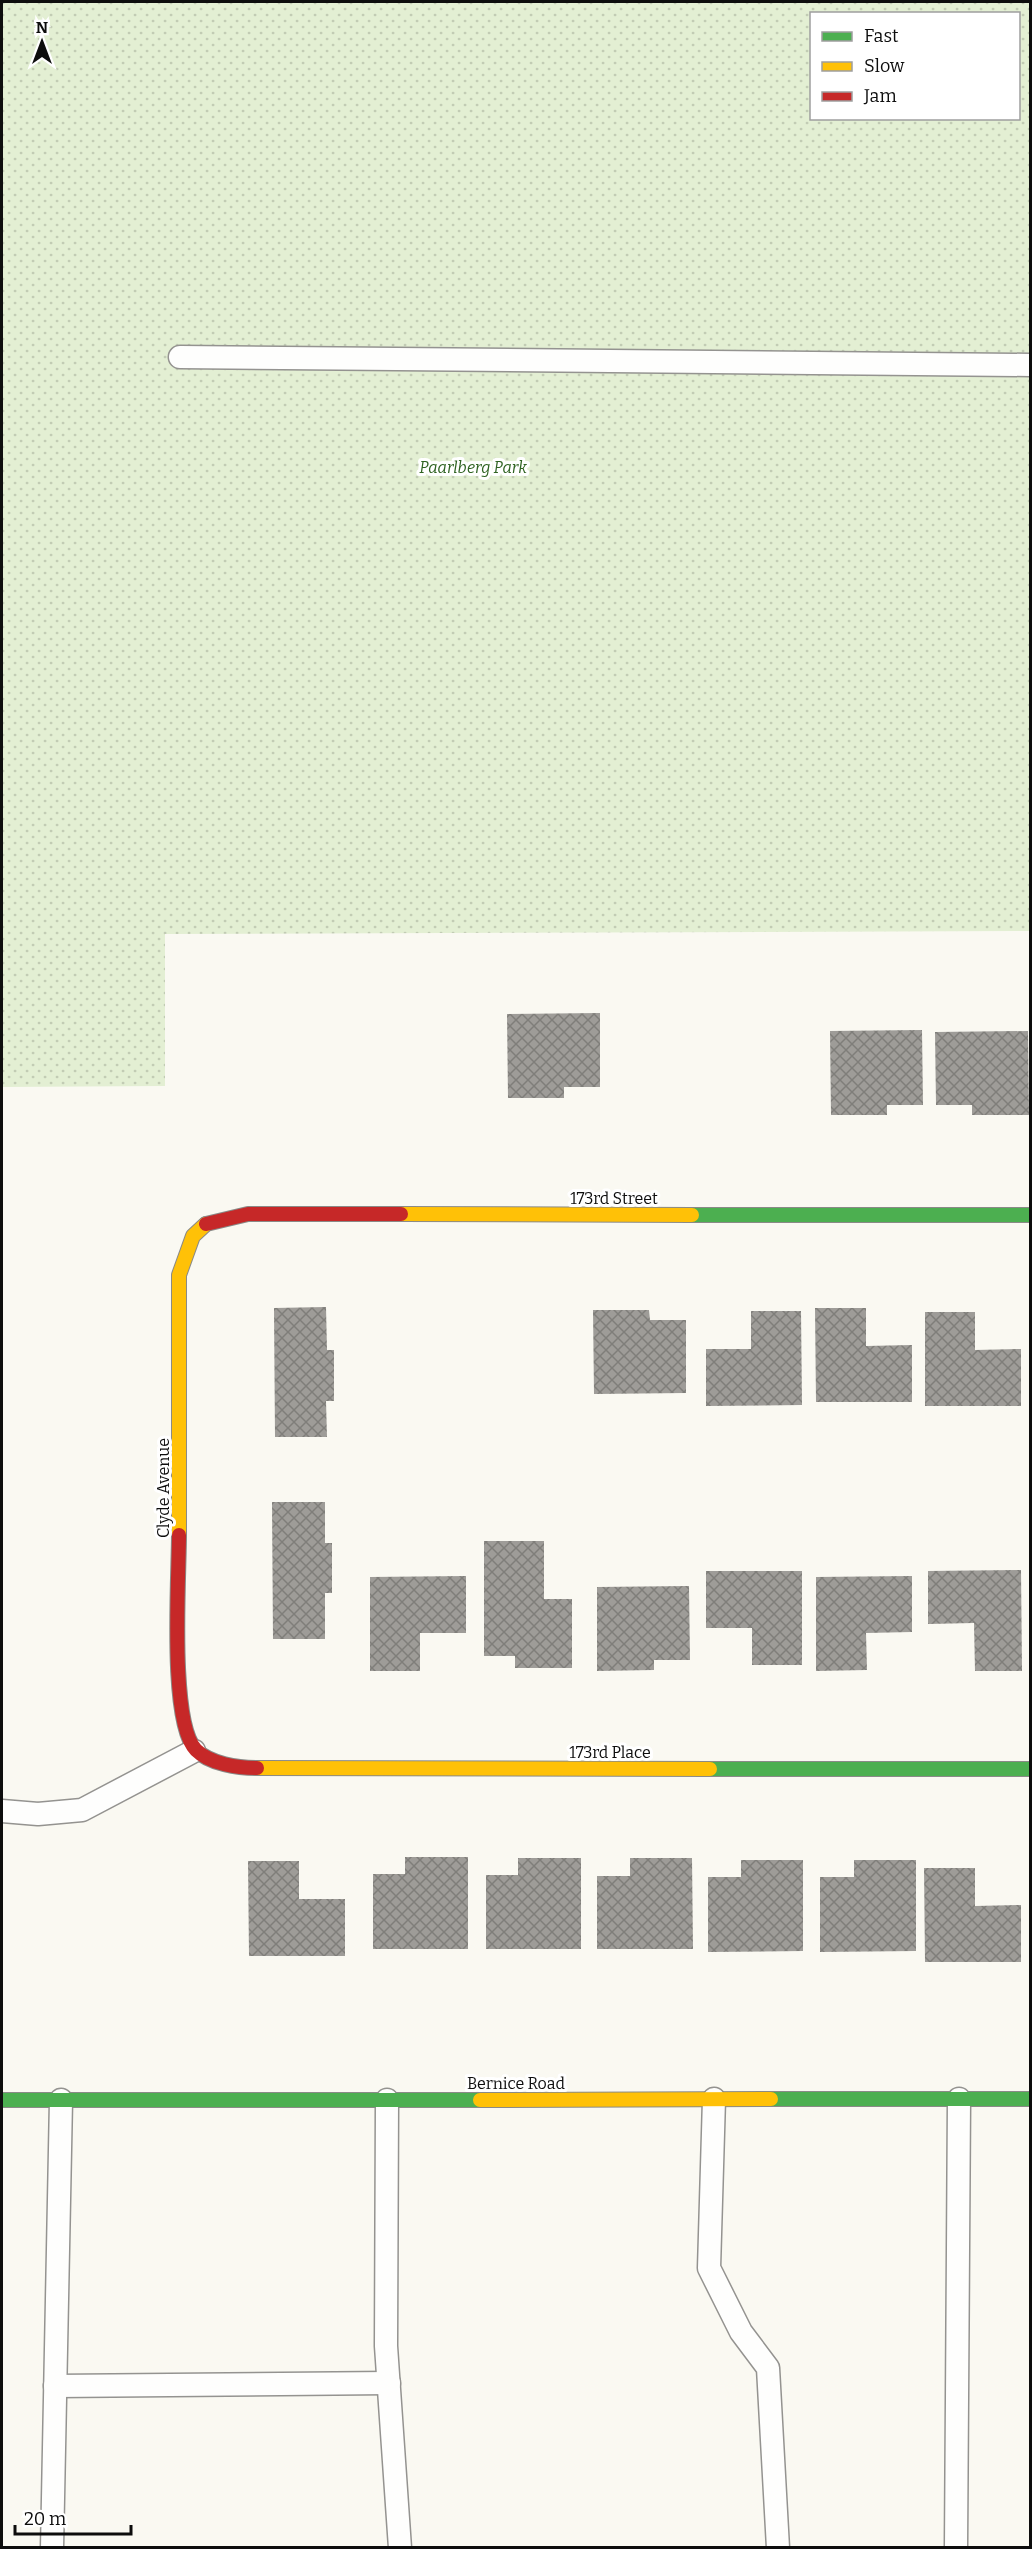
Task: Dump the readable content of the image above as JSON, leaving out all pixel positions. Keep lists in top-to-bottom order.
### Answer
{
  "streets": {
    "street": [
      "173rd Street",
      "Clyde Avenue",
      "173rd Place",
      "Bernice Road"
    ]
  },
  "crossings": [
    ["173rd Street", "Clyde Avenue"],
    ["Clyde Avenue", "173rd Place"]
  ],
  "parks": ["Paarlberg Park"],
  "legend": ["Fast", "Slow", "Jam"],
  "scale_bar": "20 m",
  "north": "top"
}
